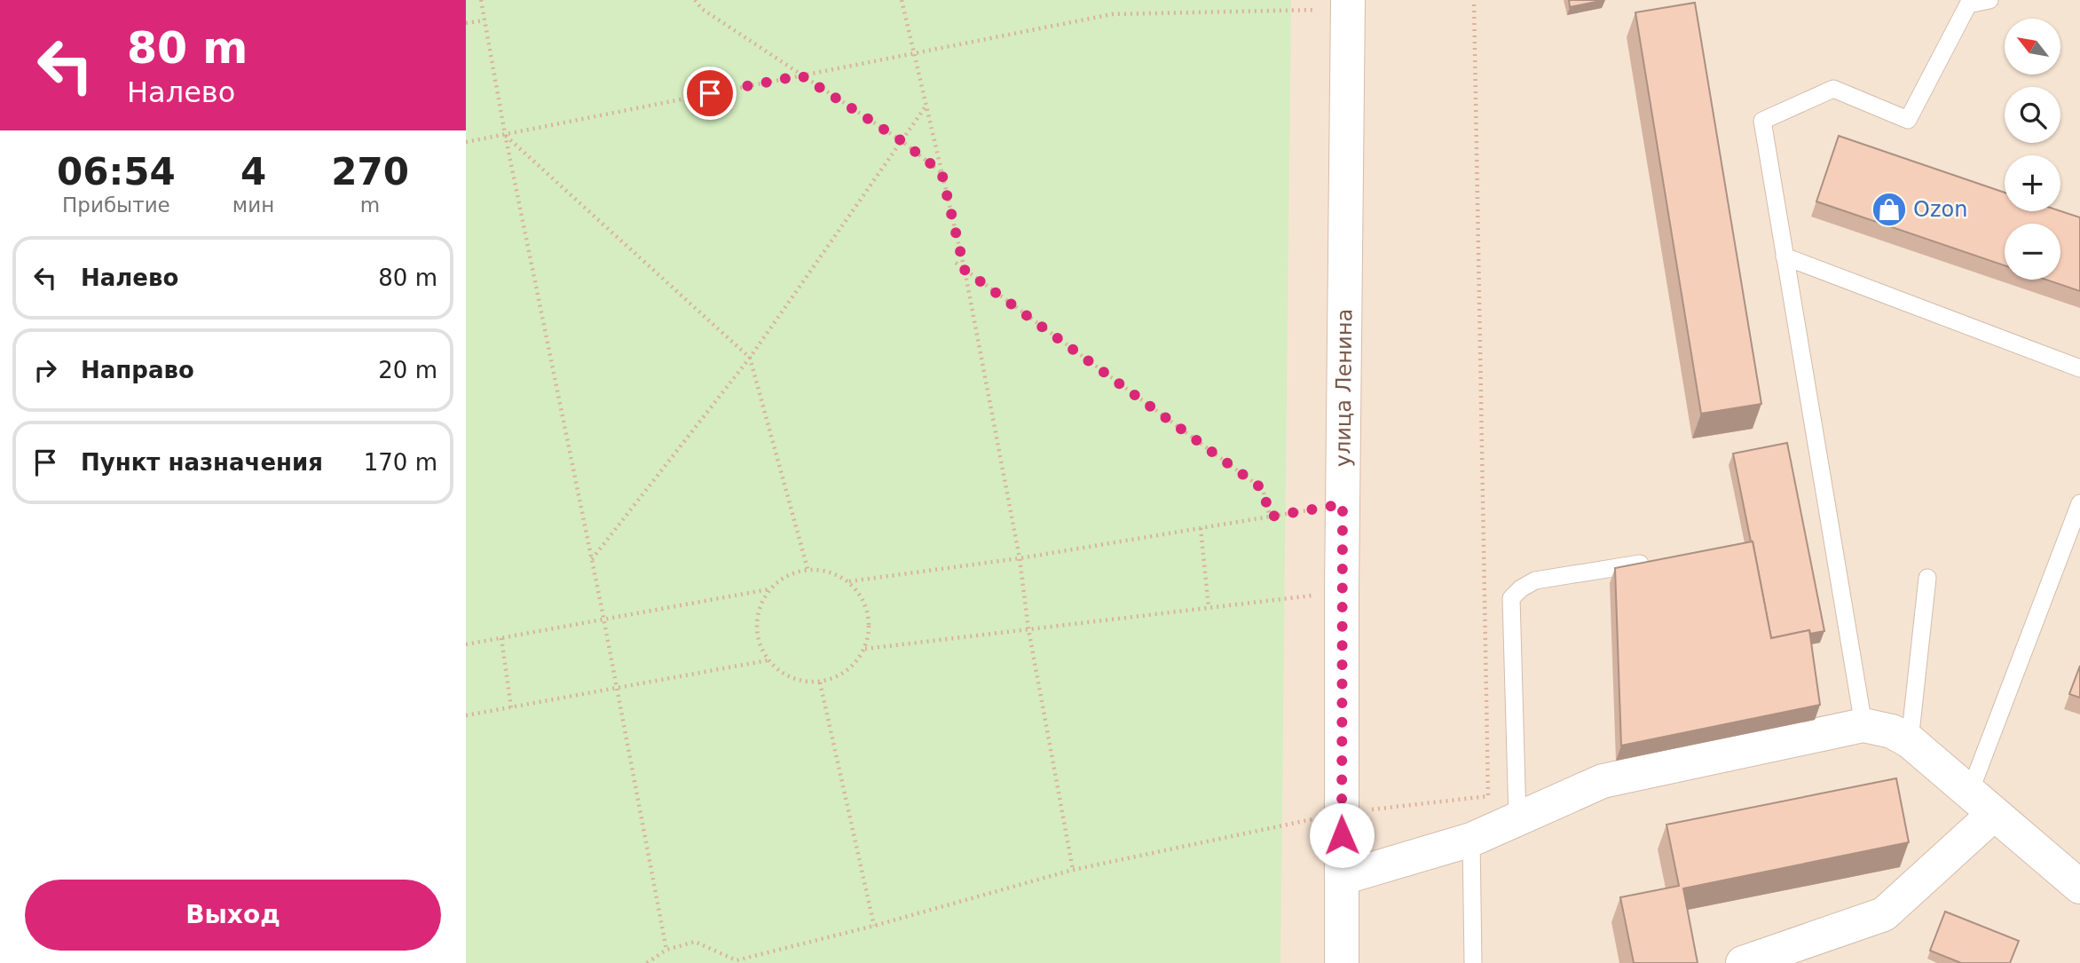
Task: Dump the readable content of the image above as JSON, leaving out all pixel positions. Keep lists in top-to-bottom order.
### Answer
{
  "streets": {
    "street": ["улица Ленина"]
  },
  "places": {
    "shop": ["Ozon"]
  },
  "north": "top left",
  "page": {
    "turn": ["80 m", "Налево"],
    "map_buttons": ["+", "−"],
    "eta": [
      "06:54",
      "Прибытие",
      "4",
      "мин",
      "270",
      "m"
    ],
    "list": [
      {
        "name": "Налево",
        "value": "80 m"
      },
      {
        "name": "Направо",
        "value": "20 m"
      },
      {
        "name": "Пункт назначения",
        "value": "170 m"
      }
    ],
    "buttons": "Выход"
  }
}
